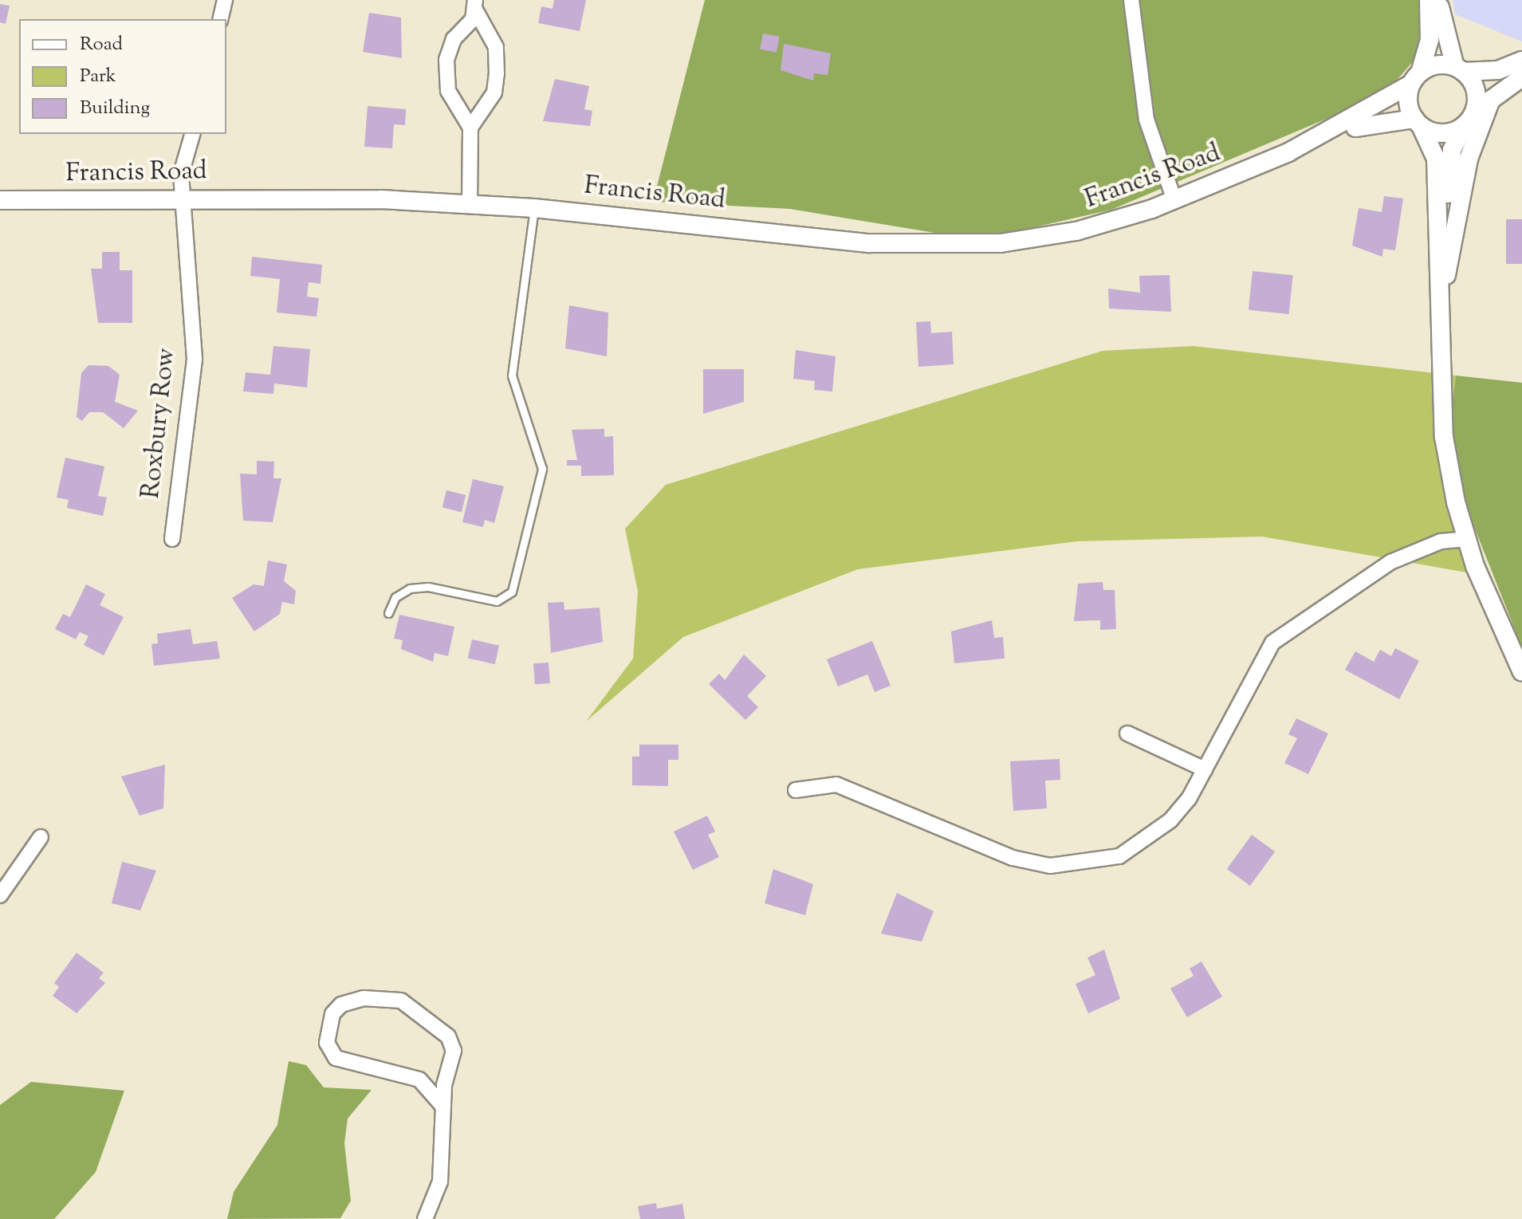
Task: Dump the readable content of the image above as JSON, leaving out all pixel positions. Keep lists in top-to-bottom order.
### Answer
{
  "streets": {
    "street": ["Francis Road", "Roxbury Row"]
  },
  "crossings": [
    ["Francis Road", "Roxbury Row"]
  ],
  "legend": ["Road", "Park", "Building"]
}
